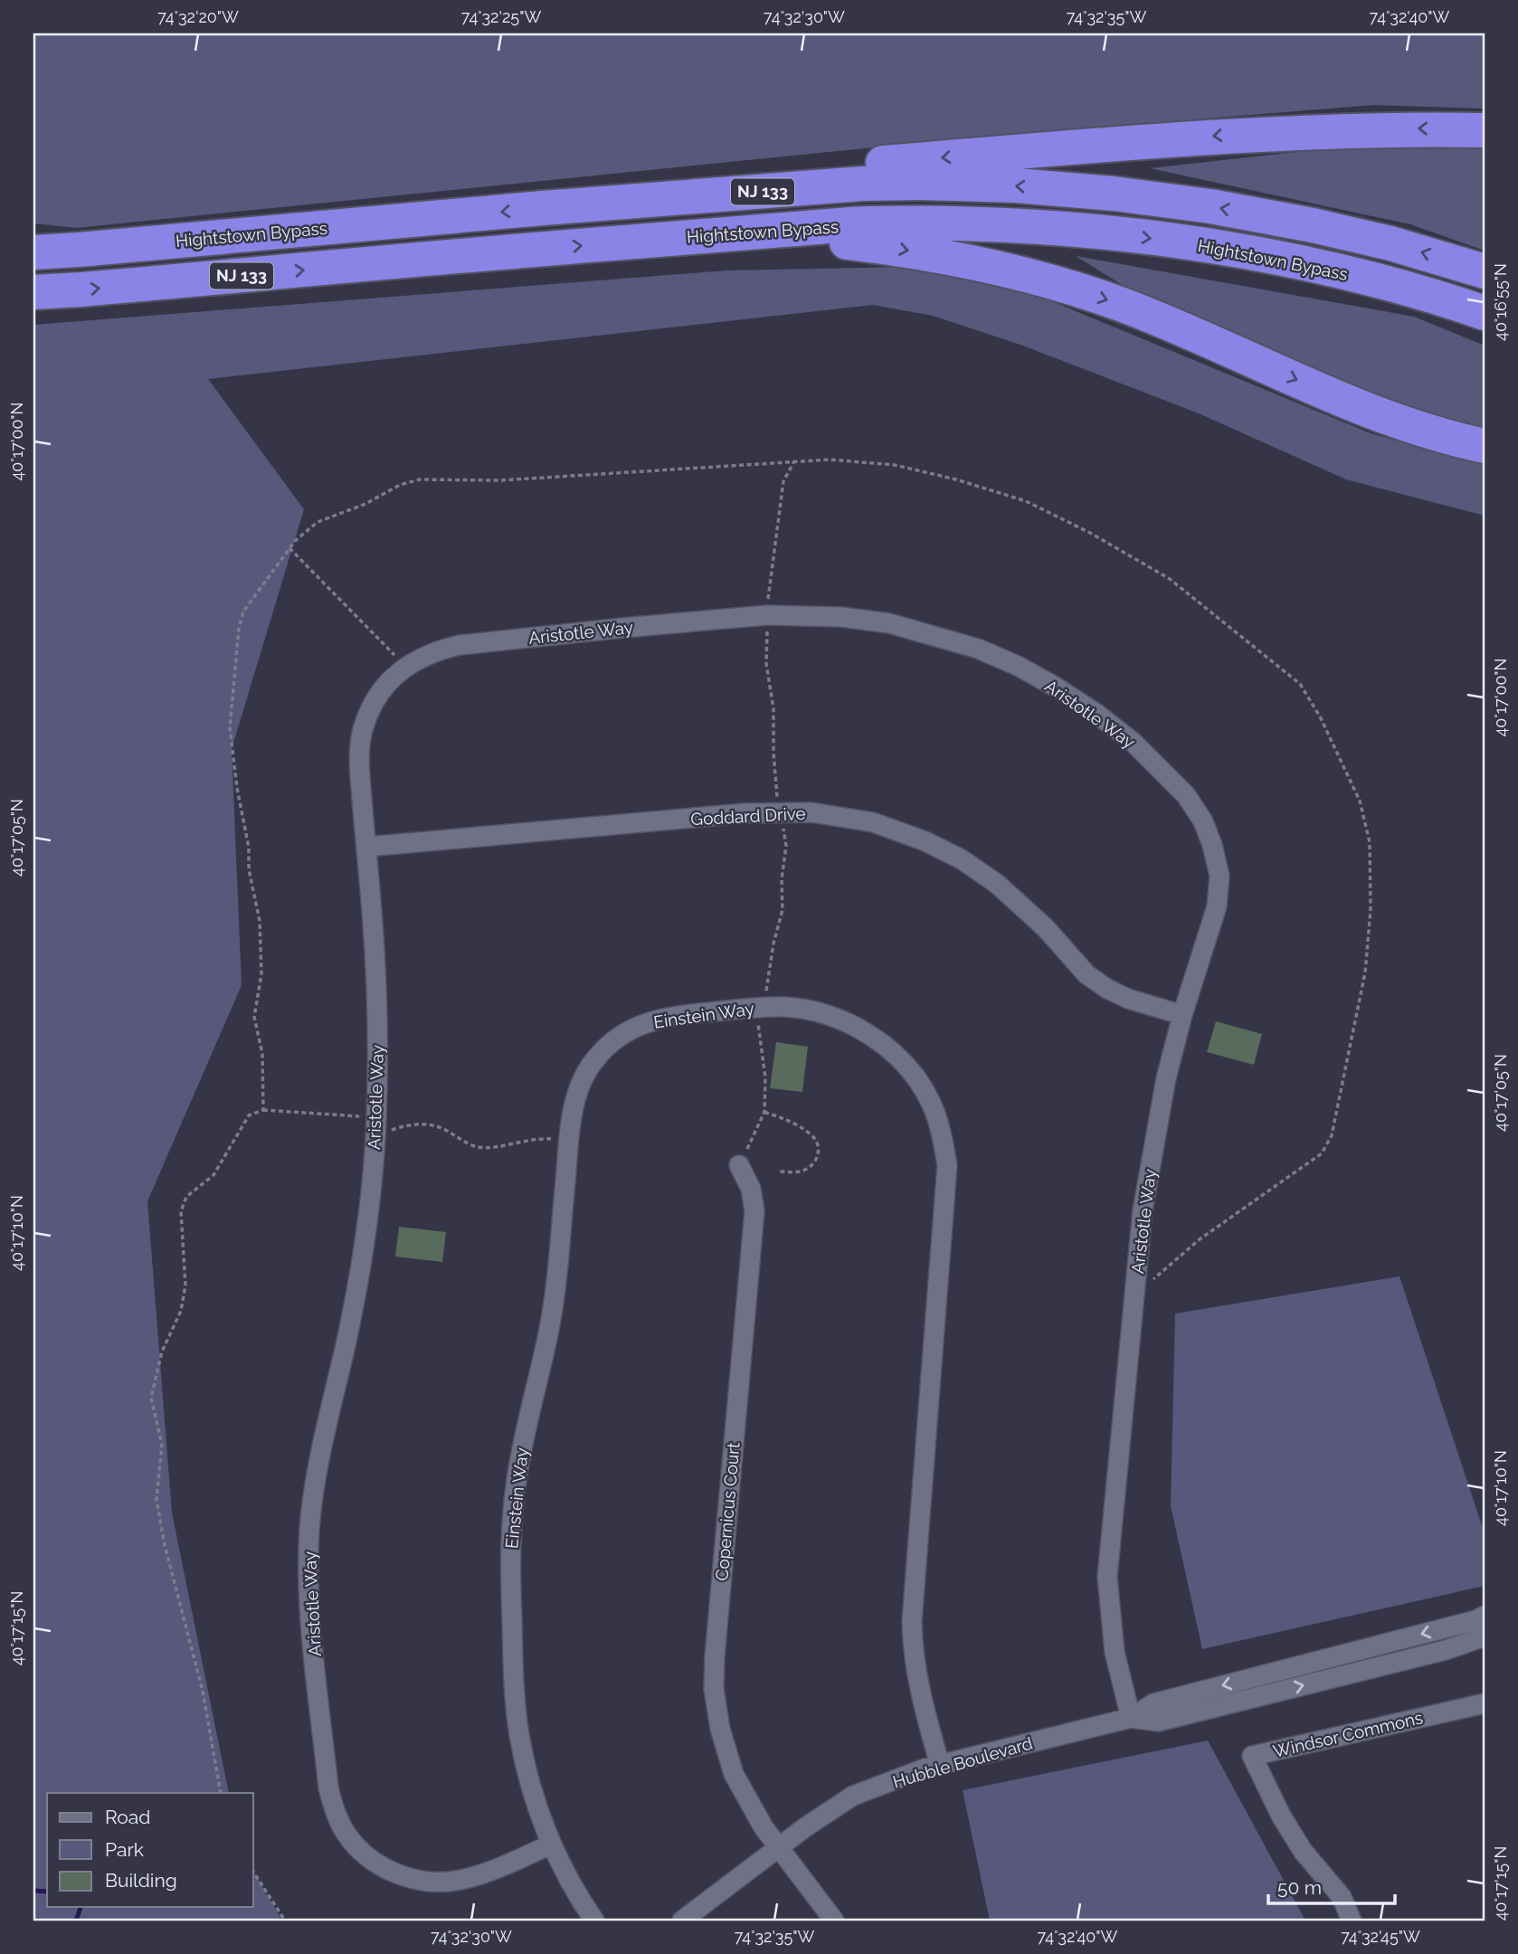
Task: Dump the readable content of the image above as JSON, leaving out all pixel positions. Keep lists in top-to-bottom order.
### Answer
{
  "streets": {
    "highway": ["NJ 133", "Hightstown Bypass"],
    "street": [
      "Aristotle Way",
      "Goddard Drive",
      "Einstein Way",
      "Copernicus Court",
      "Windsor Commons",
      "Hubble Boulevard"
    ]
  },
  "crossings": [
    ["Aristotle Way", "Goddard Drive"],
    ["Aristotle Way", "Einstein Way"],
    ["Aristotle Way", "Hubble Boulevard"],
    ["Einstein Way", "Hubble Boulevard"],
    ["Copernicus Court", "Hubble Boulevard"]
  ],
  "legend": ["Road", "Park", "Building"],
  "scale_bar": "50 m",
  "coordinates": [
    "74°32'20\"W",
    "74°32'25\"W",
    "74°32'30\"W",
    "74°32'35\"W",
    "74°32'40\"W",
    "40°16'55\"N",
    "40°17'00\"N",
    "40°17'05\"N",
    "40°17'10\"N",
    "40°17'15\"N",
    "74°32'45\"W"
  ]
}
